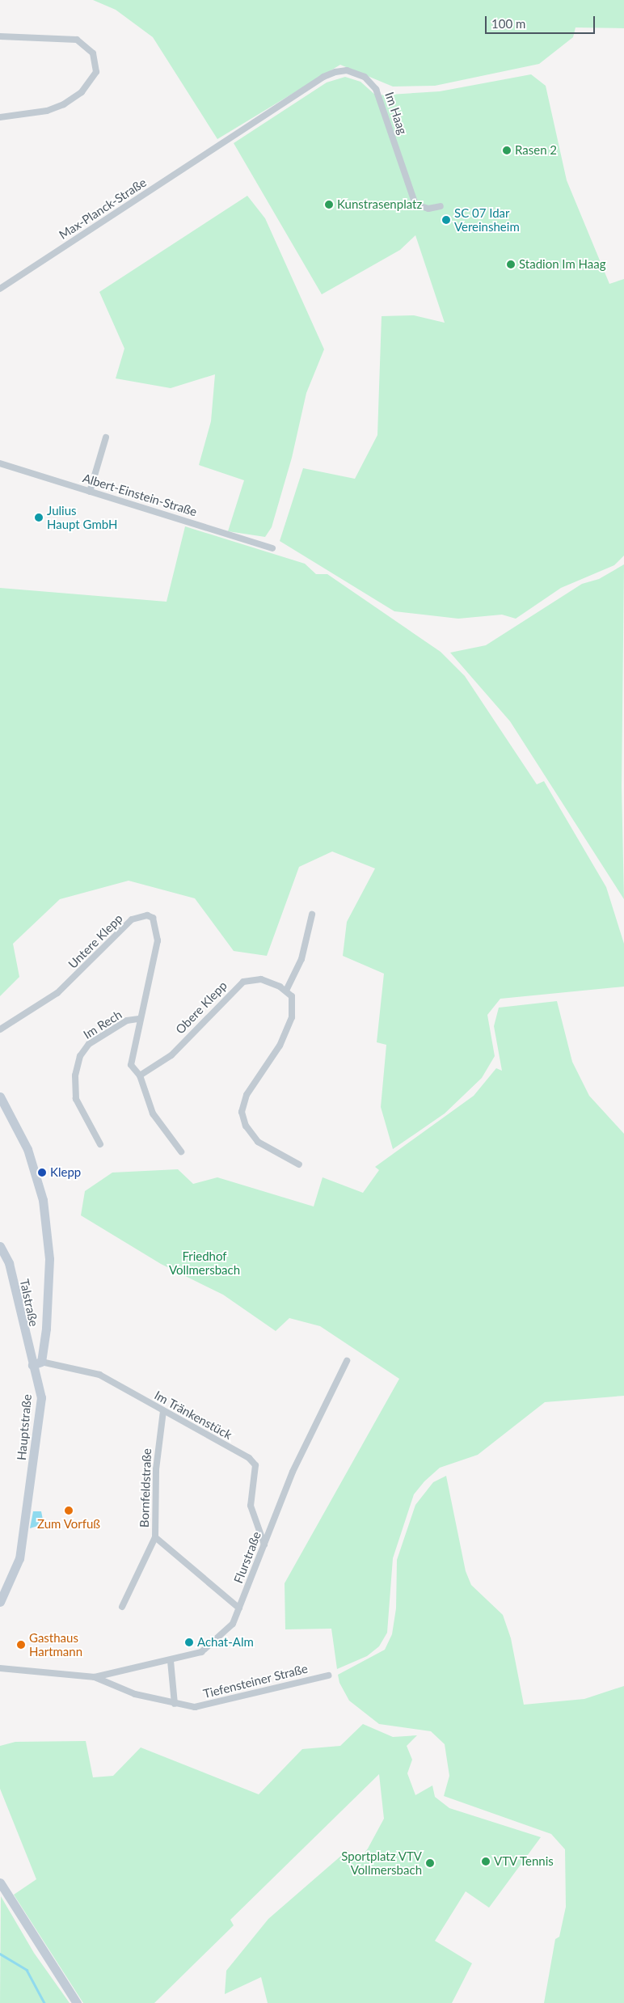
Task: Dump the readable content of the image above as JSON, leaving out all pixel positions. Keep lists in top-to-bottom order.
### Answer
{
  "streets": {
    "main road": ["Talstraße", "Hauptstraße"],
    "street": [
      "Im Haag",
      "Max-Planck-Straße",
      "Albert-Einstein-Straße",
      "Untere Klepp",
      "Obere Klepp",
      "Im Rech",
      "Im Tränkenstück",
      "Bornfeldstraße",
      "Flurstraße",
      "Tiefensteiner Straße"
    ]
  },
  "crossings": [
    ["Im Haag", "Max-Planck-Straße"],
    ["Untere Klepp", "Obere Klepp"],
    ["Untere Klepp", "Im Rech"],
    ["Talstraße", "Im Tränkenstück"],
    ["Talstraße", "Hauptstraße"],
    ["Im Tränkenstück", "Hauptstraße"],
    ["Im Tränkenstück", "Bornfeldstraße"],
    ["Im Tränkenstück", "Flurstraße"],
    ["Flurstraße", "Tiefensteiner Straße"]
  ],
  "parks": ["Friedhof Vollmersbach"],
  "places": [
    "Rasen 2",
    "Kunstrasenplatz",
    "SC 07 Idar Vereinsheim",
    "Stadion Im Haag",
    "Julius Haupt GmbH",
    "Klepp",
    "Zum Vorfuß",
    "Achat-Alm",
    "Gasthaus Hartmann",
    "VTV Tennis",
    "Sportplatz VTV Vollmersbach"
  ],
  "scale_bar": "100 m"
}
